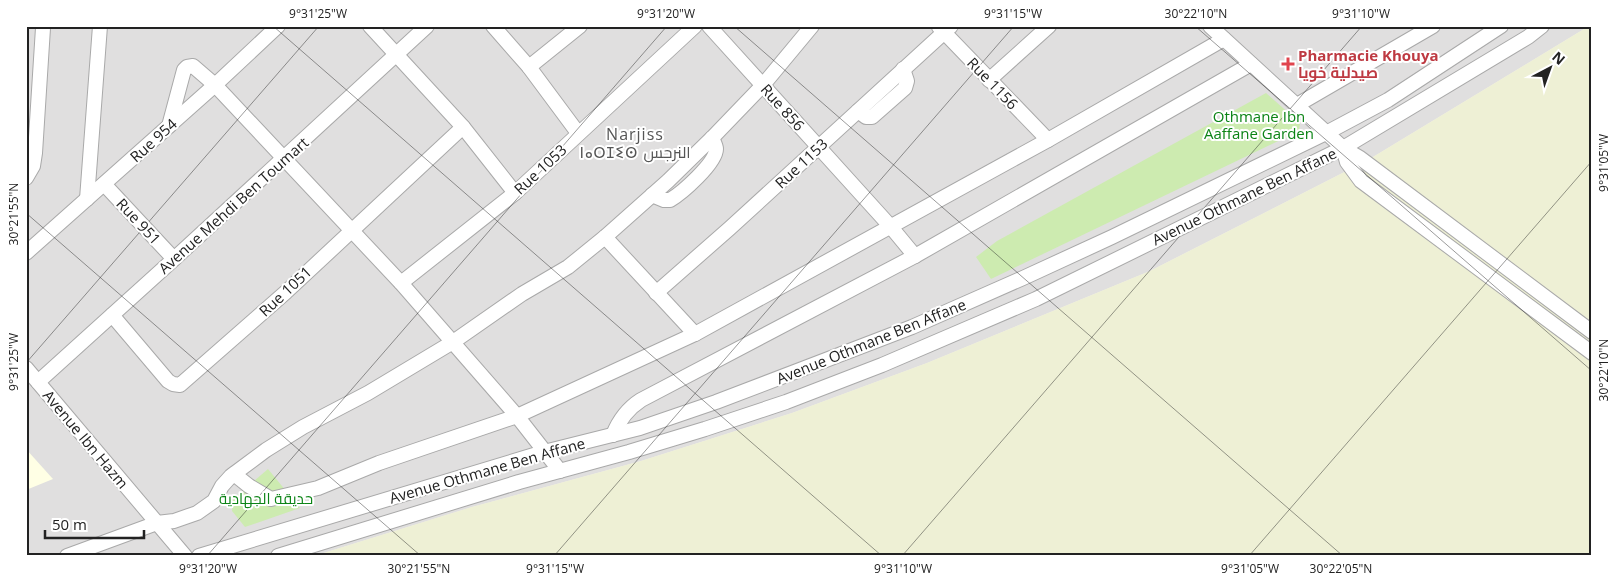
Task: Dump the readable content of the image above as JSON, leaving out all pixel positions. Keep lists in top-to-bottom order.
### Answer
{
  "streets": {
    "street": [
      "Rue 1156",
      "Rue 856",
      "Rue 954",
      "Rue 1153",
      "Rue 1053",
      "Avenue Othmane Ben Affane",
      "Avenue Mehdi Ben Toumart",
      "Rue 951",
      "Rue 1051",
      "Avenue Ibn Hazm"
    ]
  },
  "crossings": [
    ["Rue 1156", "Rue 1153"],
    ["Rue 856", "Rue 1153"],
    ["Rue 954", "Rue 951"],
    ["Avenue Mehdi Ben Toumart", "Rue 951"],
    ["Avenue Mehdi Ben Toumart", "Rue 1051"],
    ["Avenue Mehdi Ben Toumart", "Avenue Ibn Hazm"]
  ],
  "districts": ["Narjiss ⵏⴰⵔⵊⵉⵙ النرجس"],
  "parks": ["Othmane Ibn Aaffane Garden", "حديقة الجهادية"],
  "places": {
    "health": ["Pharmacie Khouya صيدلية خويا"]
  },
  "scale_bar": "50 m",
  "north": "top right",
  "coordinates": [
    "9°31'25\"W",
    "9°31'20\"W",
    "9°31'15\"W",
    "30°22'10\"N",
    "9°31'10\"W",
    "9°31'05\"W",
    "30°21'55\"N",
    "30°22'05\"N"
  ]
}
